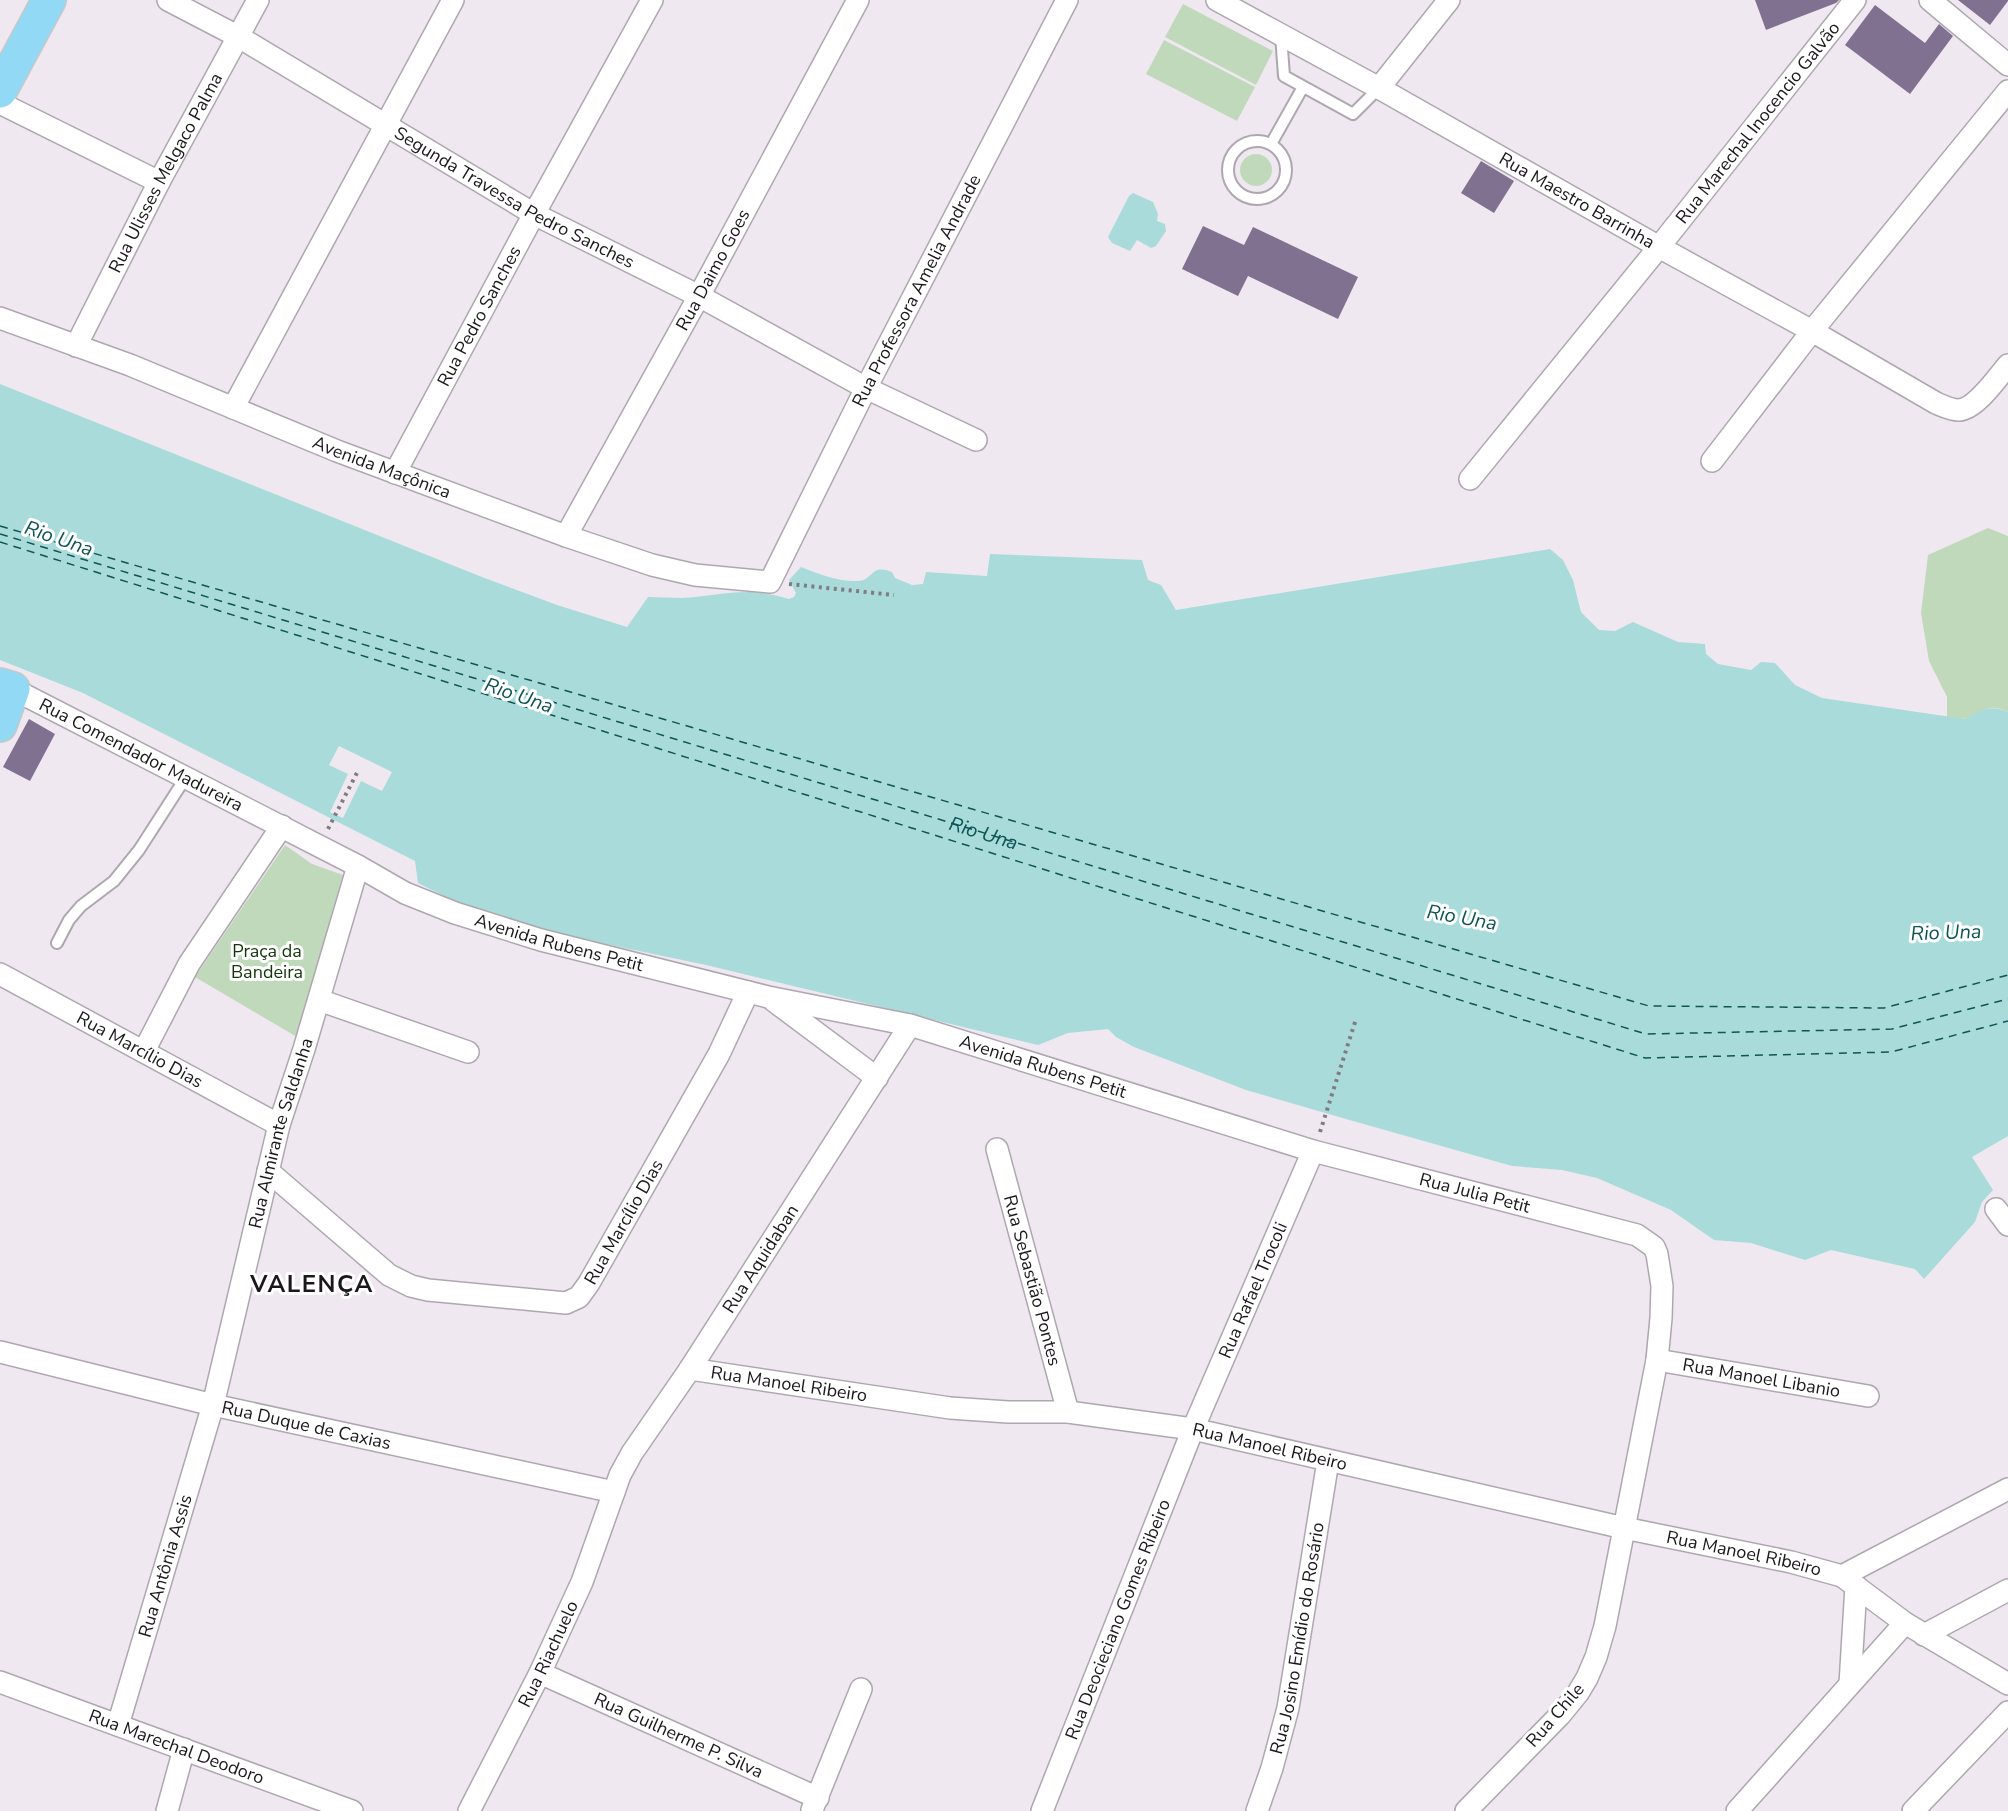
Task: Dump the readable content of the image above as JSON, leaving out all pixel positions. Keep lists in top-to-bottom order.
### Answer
{
  "streets": {
    "street": [
      "Rua Marechal Inocencio Galvão",
      "Rua Ulisses Melgaco Palma",
      "Segunda Travessa Pedro Sanches",
      "Rua Maestro Barrinha",
      "Rua Daimo Goes",
      "Rua Professora Amelia Andrade",
      "Rua Pedro Sanches",
      "Avenida Maçônica",
      "Rua Comendador Madureira",
      "Avenida Rubens Petit",
      "Rua Marcílio Dias",
      "Rua Almirante Saldanha",
      "Rua Julia Petit",
      "Rua Aquidaban",
      "Rua Sebastião Pontes",
      "Rua Rafael Trocoli",
      "Rua Manoel Libanio",
      "Rua Manoel Ribeiro",
      "Rua Duque de Caxias",
      "Rua Antônia Assis",
      "Rua Deocieciano Gomes Ribeiro",
      "Rua Josino Emídio do Rosário",
      "Rua Riachuelo",
      "Rua Chile",
      "Rua Guilherme P. Silva",
      "Rua Marechal Deodoro"
    ]
  },
  "crossings": [
    ["Rua Marechal Inocencio Galvão", "Rua Maestro Barrinha"],
    ["Rua Ulisses Melgaco Palma", "Segunda Travessa Pedro Sanches"],
    ["Rua Ulisses Melgaco Palma", "Avenida Maçônica"],
    ["Segunda Travessa Pedro Sanches", "Rua Daimo Goes"],
    ["Segunda Travessa Pedro Sanches", "Rua Professora Amelia Andrade"],
    ["Segunda Travessa Pedro Sanches", "Rua Pedro Sanches"],
    ["Rua Daimo Goes", "Avenida Maçônica"],
    ["Rua Professora Amelia Andrade", "Avenida Maçônica"],
    ["Rua Pedro Sanches", "Avenida Maçônica"],
    ["Avenida Rubens Petit", "Rua Marcílio Dias"],
    ["Avenida Rubens Petit", "Rua Almirante Saldanha"],
    ["Avenida Rubens Petit", "Rua Julia Petit"],
    ["Avenida Rubens Petit", "Rua Aquidaban"],
    ["Avenida Rubens Petit", "Rua Rafael Trocoli"],
    ["Rua Marcílio Dias", "Rua Almirante Saldanha"],
    ["Rua Almirante Saldanha", "Rua Duque de Caxias"],
    ["Rua Almirante Saldanha", "Rua Antônia Assis"],
    ["Rua Julia Petit", "Rua Rafael Trocoli"],
    ["Rua Julia Petit", "Rua Chile"],
    ["Rua Aquidaban", "Rua Manoel Ribeiro"],
    ["Rua Aquidaban", "Rua Duque de Caxias"],
    ["Rua Aquidaban", "Rua Riachuelo"],
    ["Rua Sebastião Pontes", "Rua Manoel Ribeiro"],
    ["Rua Rafael Trocoli", "Rua Manoel Ribeiro"],
    ["Rua Rafael Trocoli", "Rua Deocieciano Gomes Ribeiro"],
    ["Rua Manoel Libanio", "Rua Chile"],
    ["Rua Manoel Ribeiro", "Rua Deocieciano Gomes Ribeiro"],
    ["Rua Manoel Ribeiro", "Rua Josino Emídio do Rosário"],
    ["Rua Manoel Ribeiro", "Rua Chile"],
    ["Rua Duque de Caxias", "Rua Antônia Assis"],
    ["Rua Duque de Caxias", "Rua Riachuelo"],
    ["Rua Antônia Assis", "Rua Marechal Deodoro"],
    ["Rua Riachuelo", "Rua Guilherme P. Silva"]
  ],
  "districts": ["VALENÇA"],
  "water": ["Rio Una"],
  "parks": ["Praça da Bandeira"]
}
